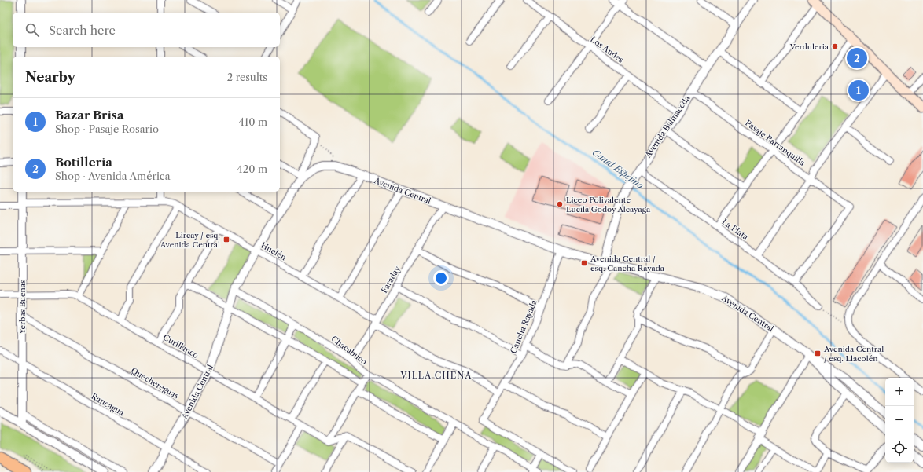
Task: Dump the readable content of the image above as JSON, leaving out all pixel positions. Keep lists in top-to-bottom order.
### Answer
{
  "streets": {
    "street": [
      "Los Andes",
      "Avenida Balmaceda",
      "Pasaje Barranquilla",
      "Avenida Central",
      "La Plata",
      "Huelén",
      "Faraday",
      "Yerbas Buenas",
      "Cancha Rayada",
      "Curillanco",
      "Chacabuco",
      "Quechereguas",
      "Rancagua"
    ]
  },
  "crossings": [
    ["Los Andes", "Avenida Balmaceda"],
    ["Avenida Balmaceda", "Pasaje Barranquilla"],
    ["Avenida Balmaceda", "Avenida Central"],
    ["Avenida Balmaceda", "La Plata"],
    ["Pasaje Barranquilla", "La Plata"],
    ["Avenida Central", "Huelén"],
    ["Avenida Central", "Faraday"],
    ["Avenida Central", "Cancha Rayada"],
    ["Avenida Central", "Curillanco"],
    ["Avenida Central", "Chacabuco"],
    ["Avenida Central", "Quechereguas"],
    ["Avenida Central", "Rancagua"],
    ["Huelén", "Faraday"],
    ["Huelén", "Yerbas Buenas"],
    ["Huelén", "Cancha Rayada"],
    ["Faraday", "Chacabuco"],
    ["Yerbas Buenas", "Curillanco"],
    ["Yerbas Buenas", "Quechereguas"],
    ["Yerbas Buenas", "Rancagua"]
  ],
  "districts": ["VILLA CHENA"],
  "water": ["Canal Espejino"],
  "places": {
    "other": ["Verduleria", "Liceo Polivalente Lucila Godoy Alcayaga"],
    "transit": ["Lircay / esq. Avenida Central", "Avenida Central / esq. Cancha Rayada", "Avenida Central / esq. Llacolén"]
  },
  "page": {
    "search": "Search here",
    "pins": ["2", "1"],
    "heading": ["Nearby", "2 results"],
    "list": [
      {
        "mark": "1",
        "name": "Bazar Brisa",
        "note": "Shop · Pasaje Rosario",
        "value": "410 m"
      },
      {
        "mark": "2",
        "name": "Botilleria",
        "note": "Shop · Avenida América",
        "value": "420 m"
      }
    ],
    "map_buttons": ["+", "−"]
  }
}
